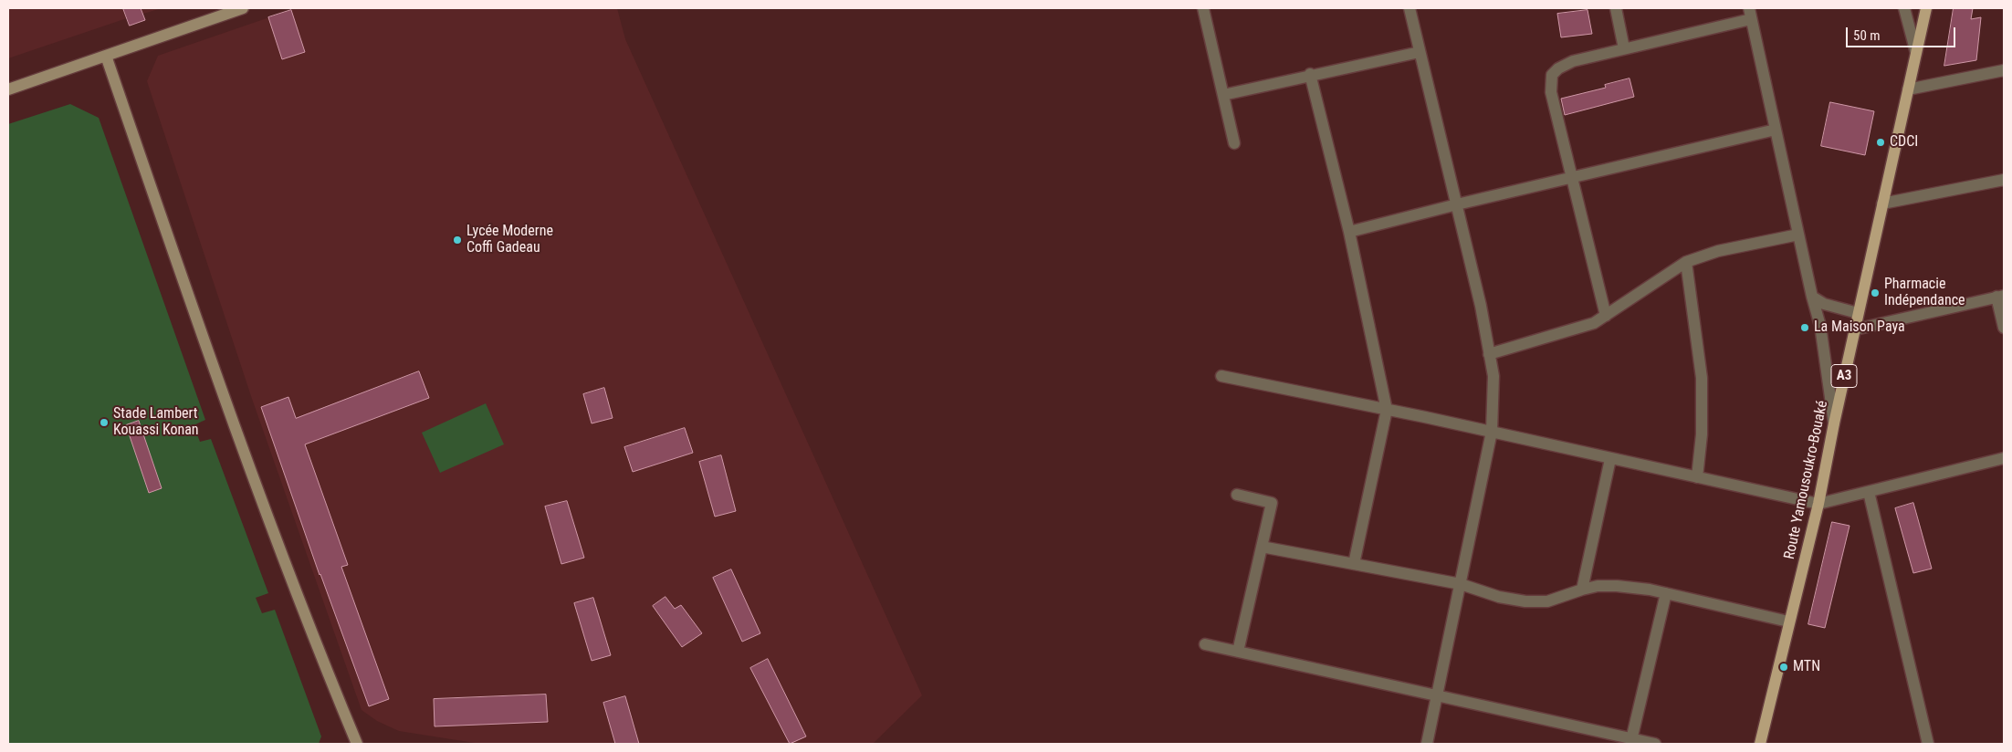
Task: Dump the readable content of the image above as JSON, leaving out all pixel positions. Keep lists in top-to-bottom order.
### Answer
{
  "streets": {
    "main road": ["A3", "Route Yamousoukro-Bouaké"]
  },
  "places": [
    "CDCI",
    "Lycée Moderne Coffi Gadeau",
    "Pharmacie Indépendance",
    "La Maison Paya",
    "Stade Lambert Kouassi Konan",
    "MTN"
  ],
  "scale_bar": "50 m"
}
